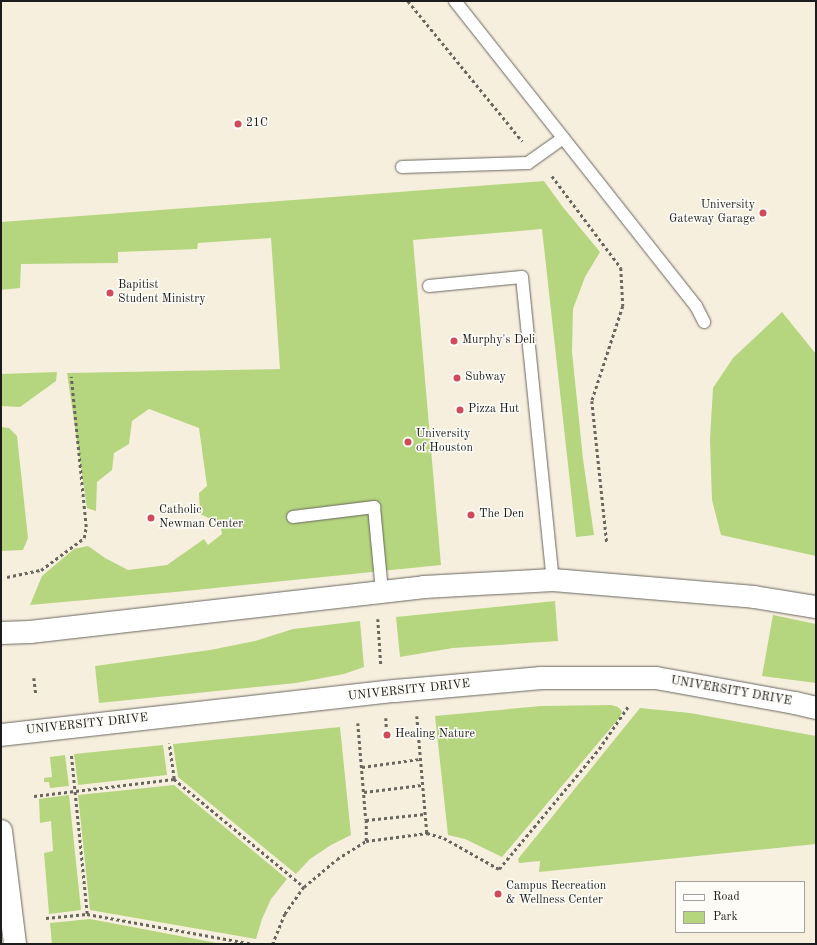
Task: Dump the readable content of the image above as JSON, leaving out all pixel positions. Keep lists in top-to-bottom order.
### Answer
{
  "streets": {
    "street": ["UNIVERSITY DRIVE"]
  },
  "places": [
    "21C",
    "University Gateway Garage",
    "Bapitist Student Ministry",
    "Murphy's Deli",
    "Subway",
    "Pizza Hut",
    "University of Houston",
    "The Den",
    "Catholic Newman Center",
    "Healing Nature",
    "Campus Recreation & Wellness Center"
  ],
  "legend": ["Road", "Park"]
}
